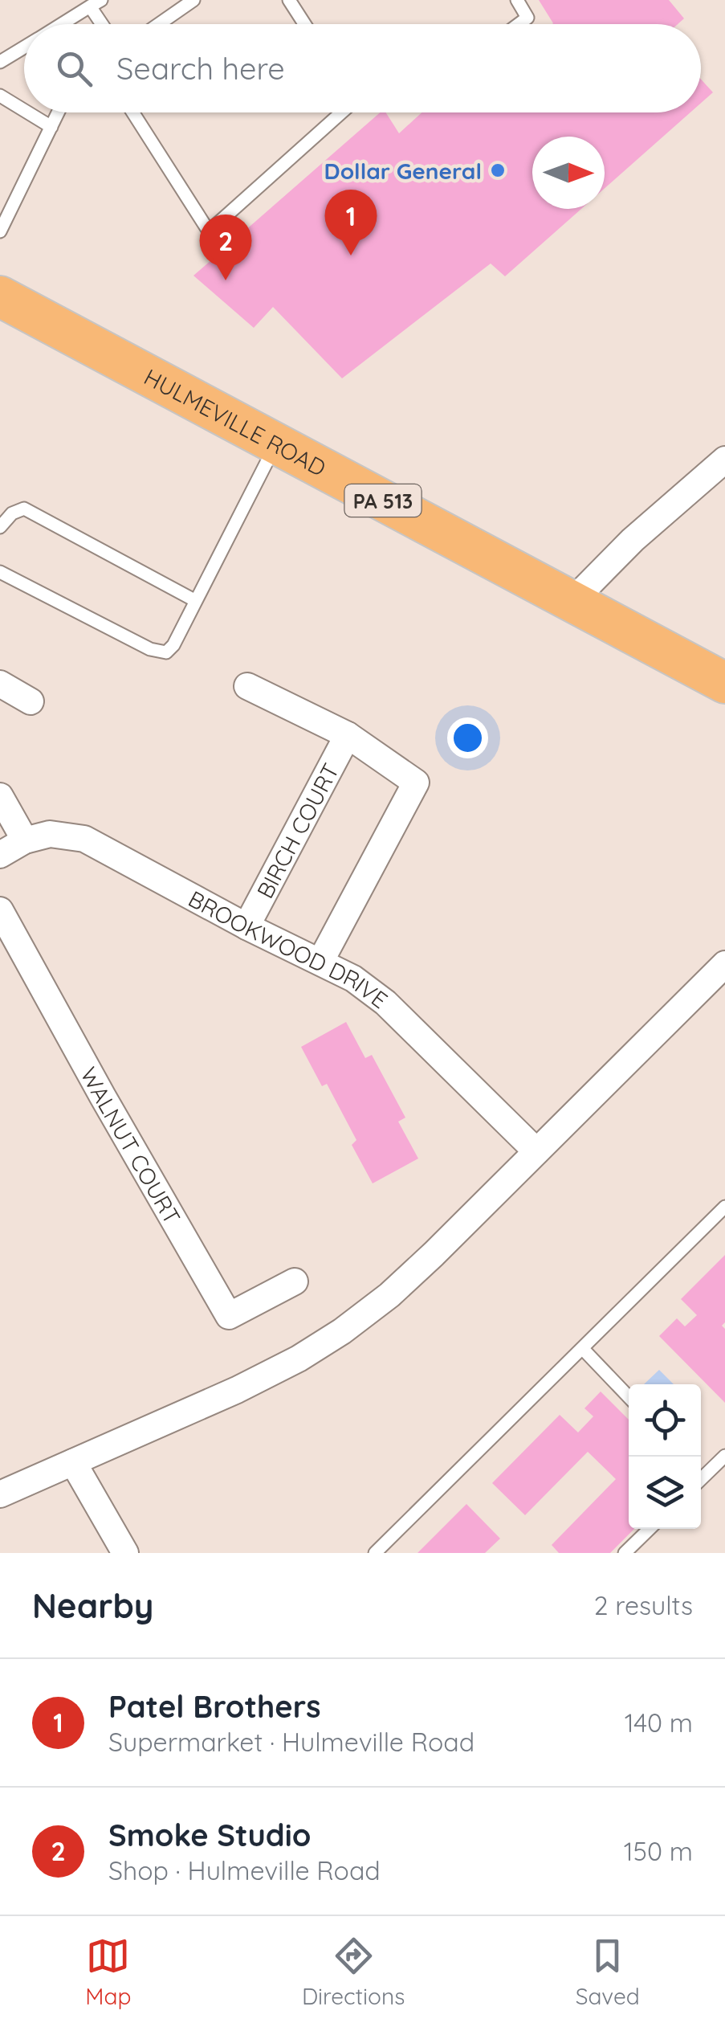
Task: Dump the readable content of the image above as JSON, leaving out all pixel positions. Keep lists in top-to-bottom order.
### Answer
{
  "streets": {
    "main road": ["HULMEVILLE ROAD", "PA 513"],
    "street": ["BIRCH COURT", "BROOKWOOD DRIVE", "WALNUT COURT"]
  },
  "crossings": [
    ["BIRCH COURT", "BROOKWOOD DRIVE"]
  ],
  "places": ["Dollar General"],
  "north": "right",
  "page": {
    "search": "Search here",
    "pins": ["1", "2"],
    "heading": ["Nearby", "2 results"],
    "list": [
      {
        "mark": "1",
        "name": "Patel Brothers",
        "note": "Supermarket · Hulmeville Road",
        "value": "140 m"
      },
      {
        "mark": "2",
        "name": "Smoke Studio",
        "note": "Shop · Hulmeville Road",
        "value": "150 m"
      }
    ],
    "nav": ["Map", "Directions", "Saved"]
  }
}
